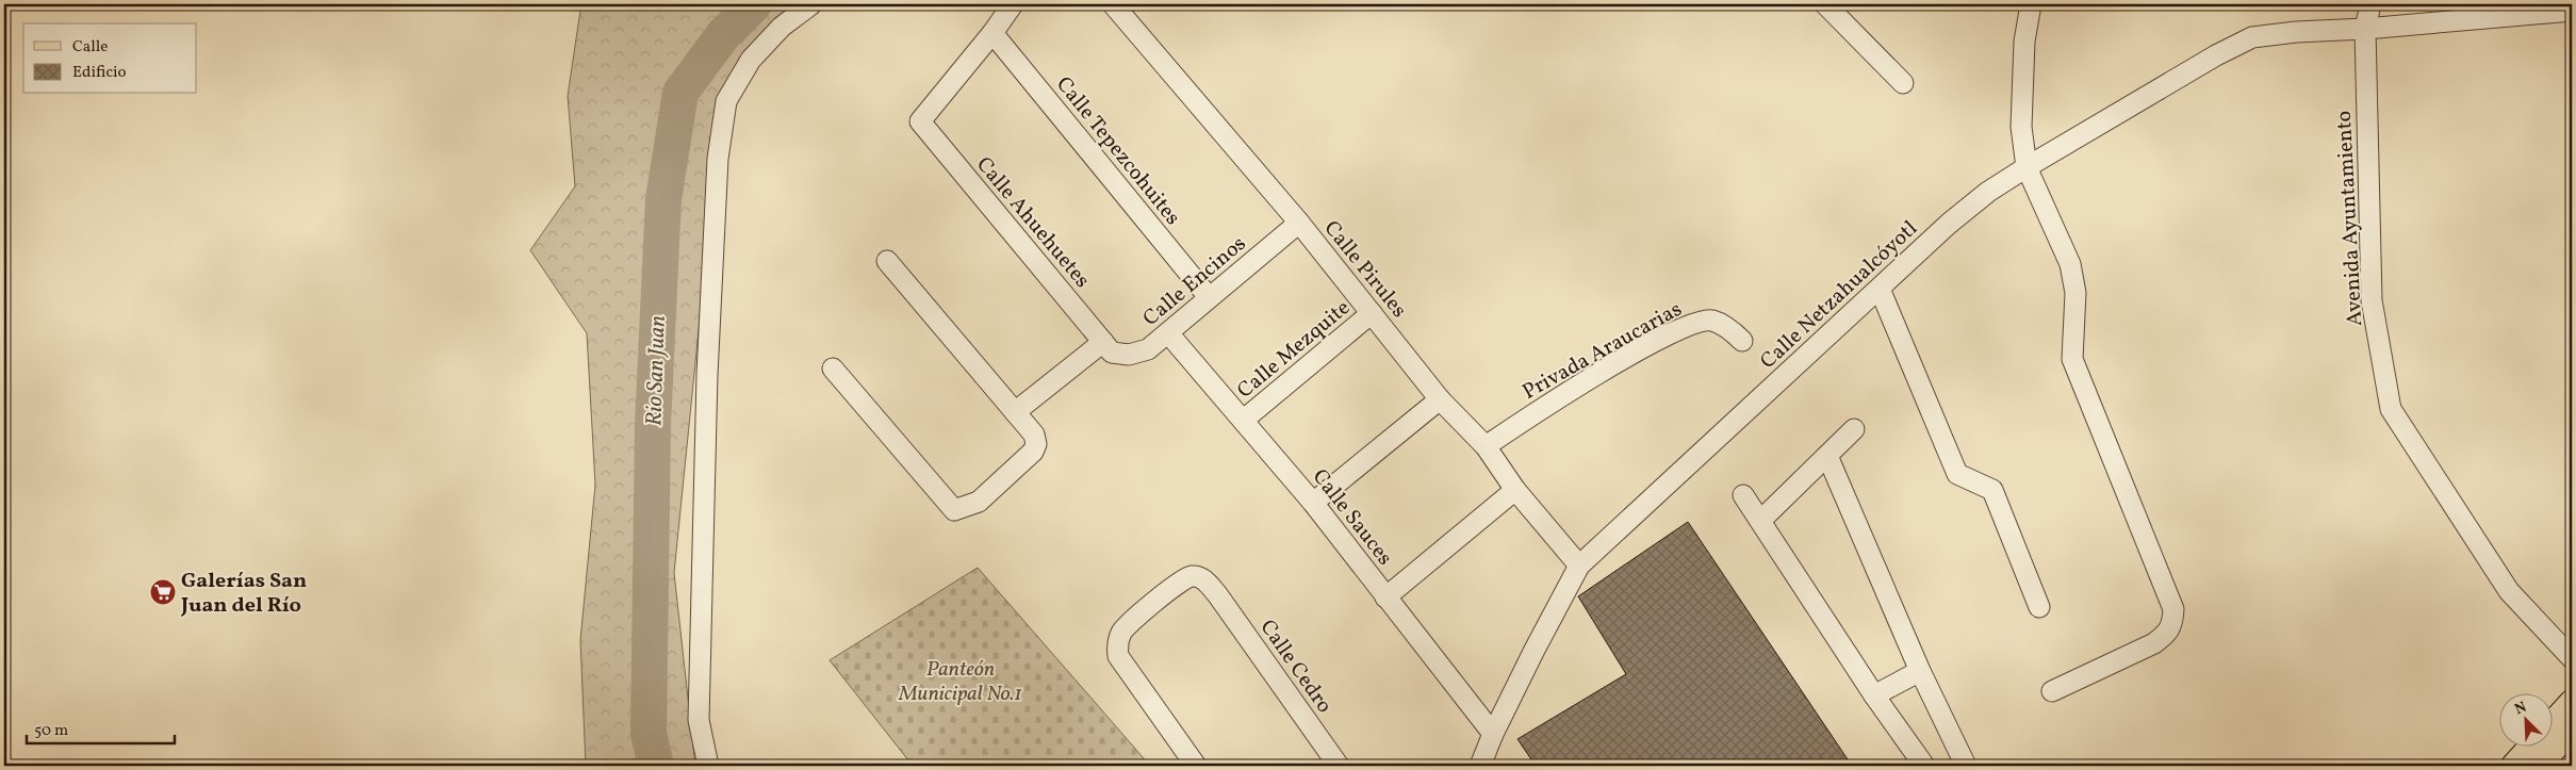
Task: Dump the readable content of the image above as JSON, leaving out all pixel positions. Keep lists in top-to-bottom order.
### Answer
{
  "streets": {
    "street": [
      "Calle Tepezcohuites",
      "Avenida Ayuntamiento",
      "Calle Ahuehuetes",
      "Calle Pirules",
      "Calle Encinos",
      "Calle Netzahualcóyotl",
      "Calle Mezquite",
      "Privada Araucarias",
      "Calle Sauces",
      "Calle Cedro"
    ]
  },
  "crossings": [
    ["Calle Tepezcohuites", "Calle Ahuehuetes"],
    ["Calle Tepezcohuites", "Calle Encinos"],
    ["Avenida Ayuntamiento", "Calle Netzahualcóyotl"],
    ["Calle Ahuehuetes", "Calle Encinos"],
    ["Calle Pirules", "Calle Encinos"],
    ["Calle Pirules", "Calle Netzahualcóyotl"],
    ["Calle Pirules", "Calle Mezquite"],
    ["Calle Pirules", "Privada Araucarias"],
    ["Calle Encinos", "Calle Sauces"],
    ["Calle Netzahualcóyotl", "Calle Sauces"],
    ["Calle Mezquite", "Calle Sauces"]
  ],
  "water": ["Rio San Juan"],
  "parks": ["Panteón Municipal No.1"],
  "places": {
    "supermarket": ["Galerías San Juan del Río"]
  },
  "legend": ["Calle", "Edificio"],
  "scale_bar": "50 m",
  "north": "top left"
}
